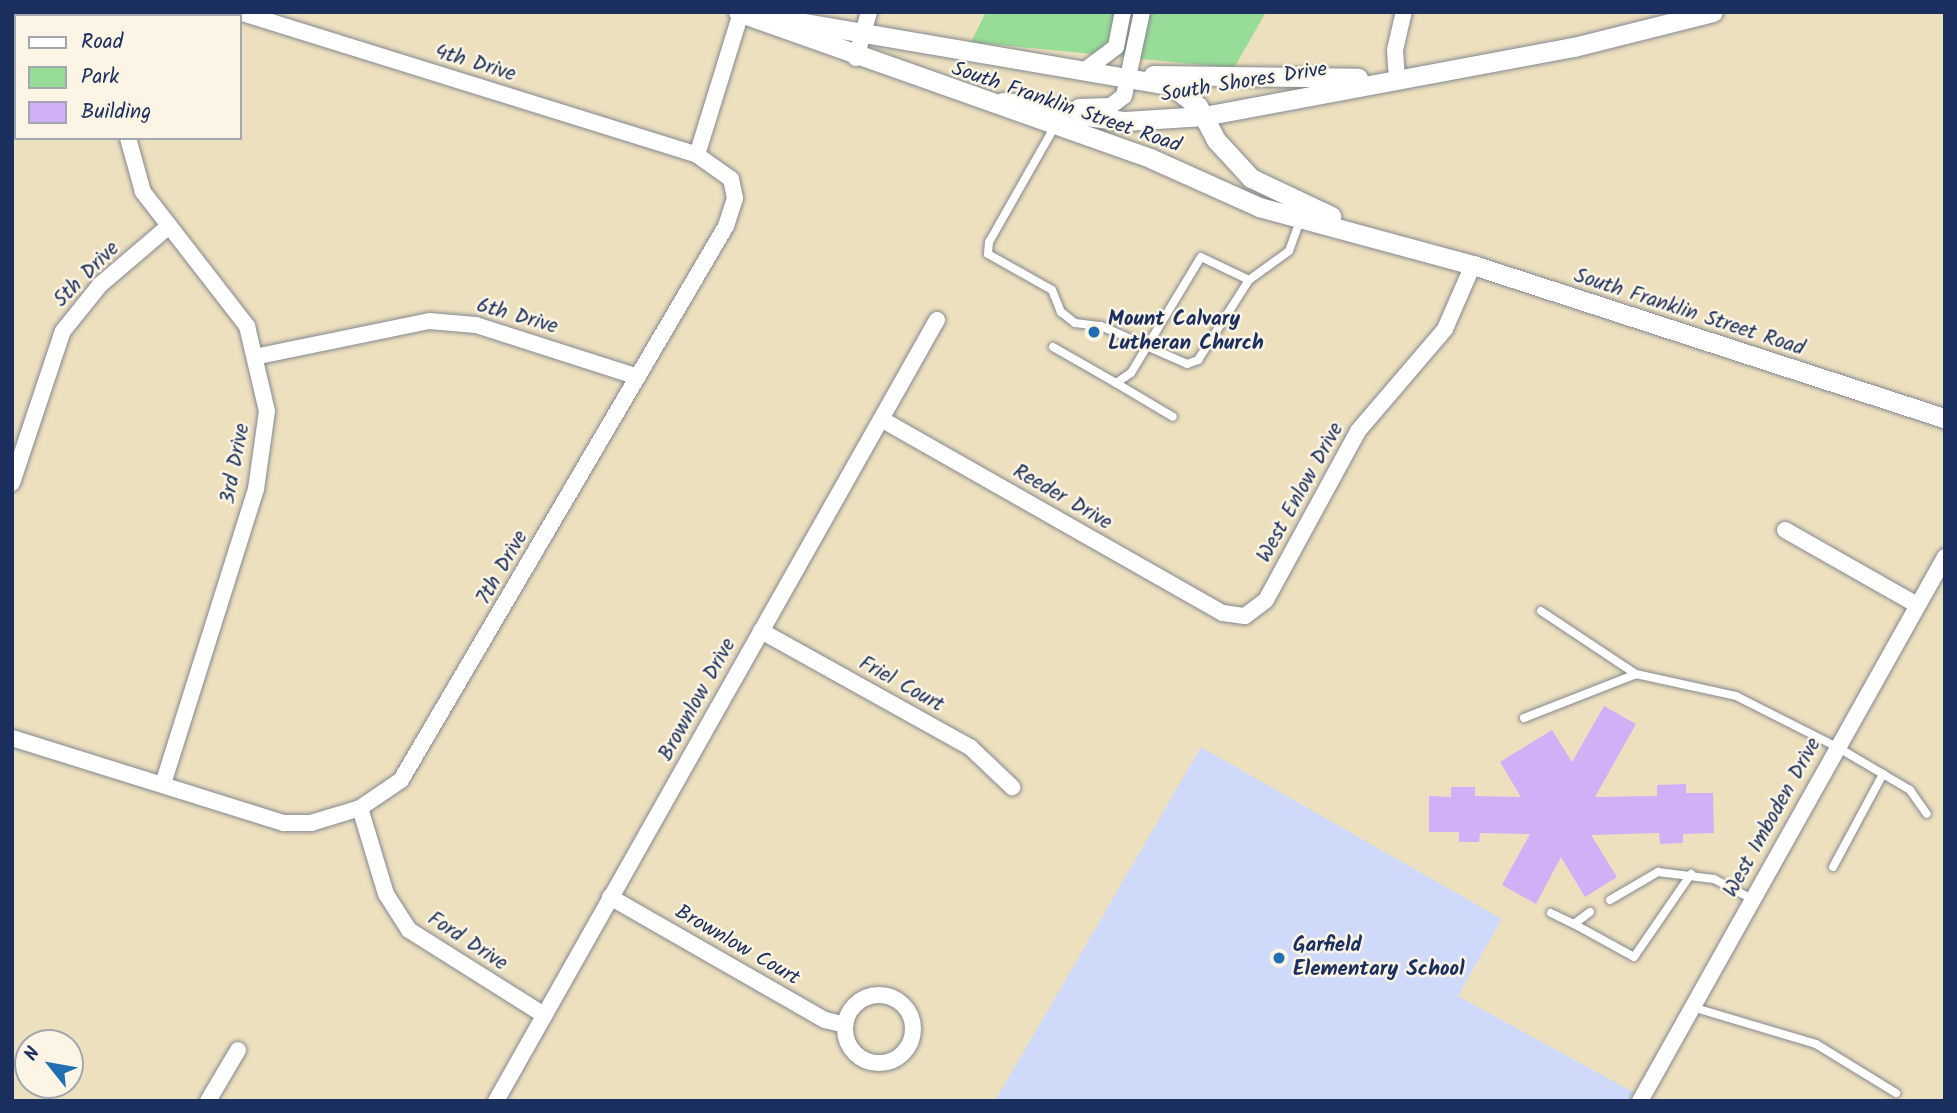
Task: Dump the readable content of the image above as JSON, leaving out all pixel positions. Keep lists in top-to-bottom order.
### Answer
{
  "streets": {
    "street": [
      "4th Drive",
      "South Shores Drive",
      "South Franklin Street Road",
      "5th Drive",
      "6th Drive",
      "3rd Drive",
      "West Enlow Drive",
      "Reeder Drive",
      "7th Drive",
      "Friel Court",
      "Brownlow Drive",
      "West Imboden Drive",
      "Ford Drive",
      "Brownlow Court"
    ]
  },
  "crossings": [
    ["4th Drive", "7th Drive"],
    ["South Shores Drive", "South Franklin Street Road"],
    ["South Franklin Street Road", "West Enlow Drive"],
    ["5th Drive", "3rd Drive"],
    ["6th Drive", "3rd Drive"],
    ["6th Drive", "7th Drive"],
    ["3rd Drive", "7th Drive"],
    ["West Enlow Drive", "Reeder Drive"],
    ["Reeder Drive", "Brownlow Drive"],
    ["7th Drive", "Ford Drive"],
    ["Friel Court", "Brownlow Drive"],
    ["Brownlow Drive", "Ford Drive"],
    ["Brownlow Drive", "Brownlow Court"]
  ],
  "places": ["Mount Calvary Lutheran Church", "Garfield Elementary School"],
  "legend": ["Road", "Park", "Building"],
  "north": "top left"
}
